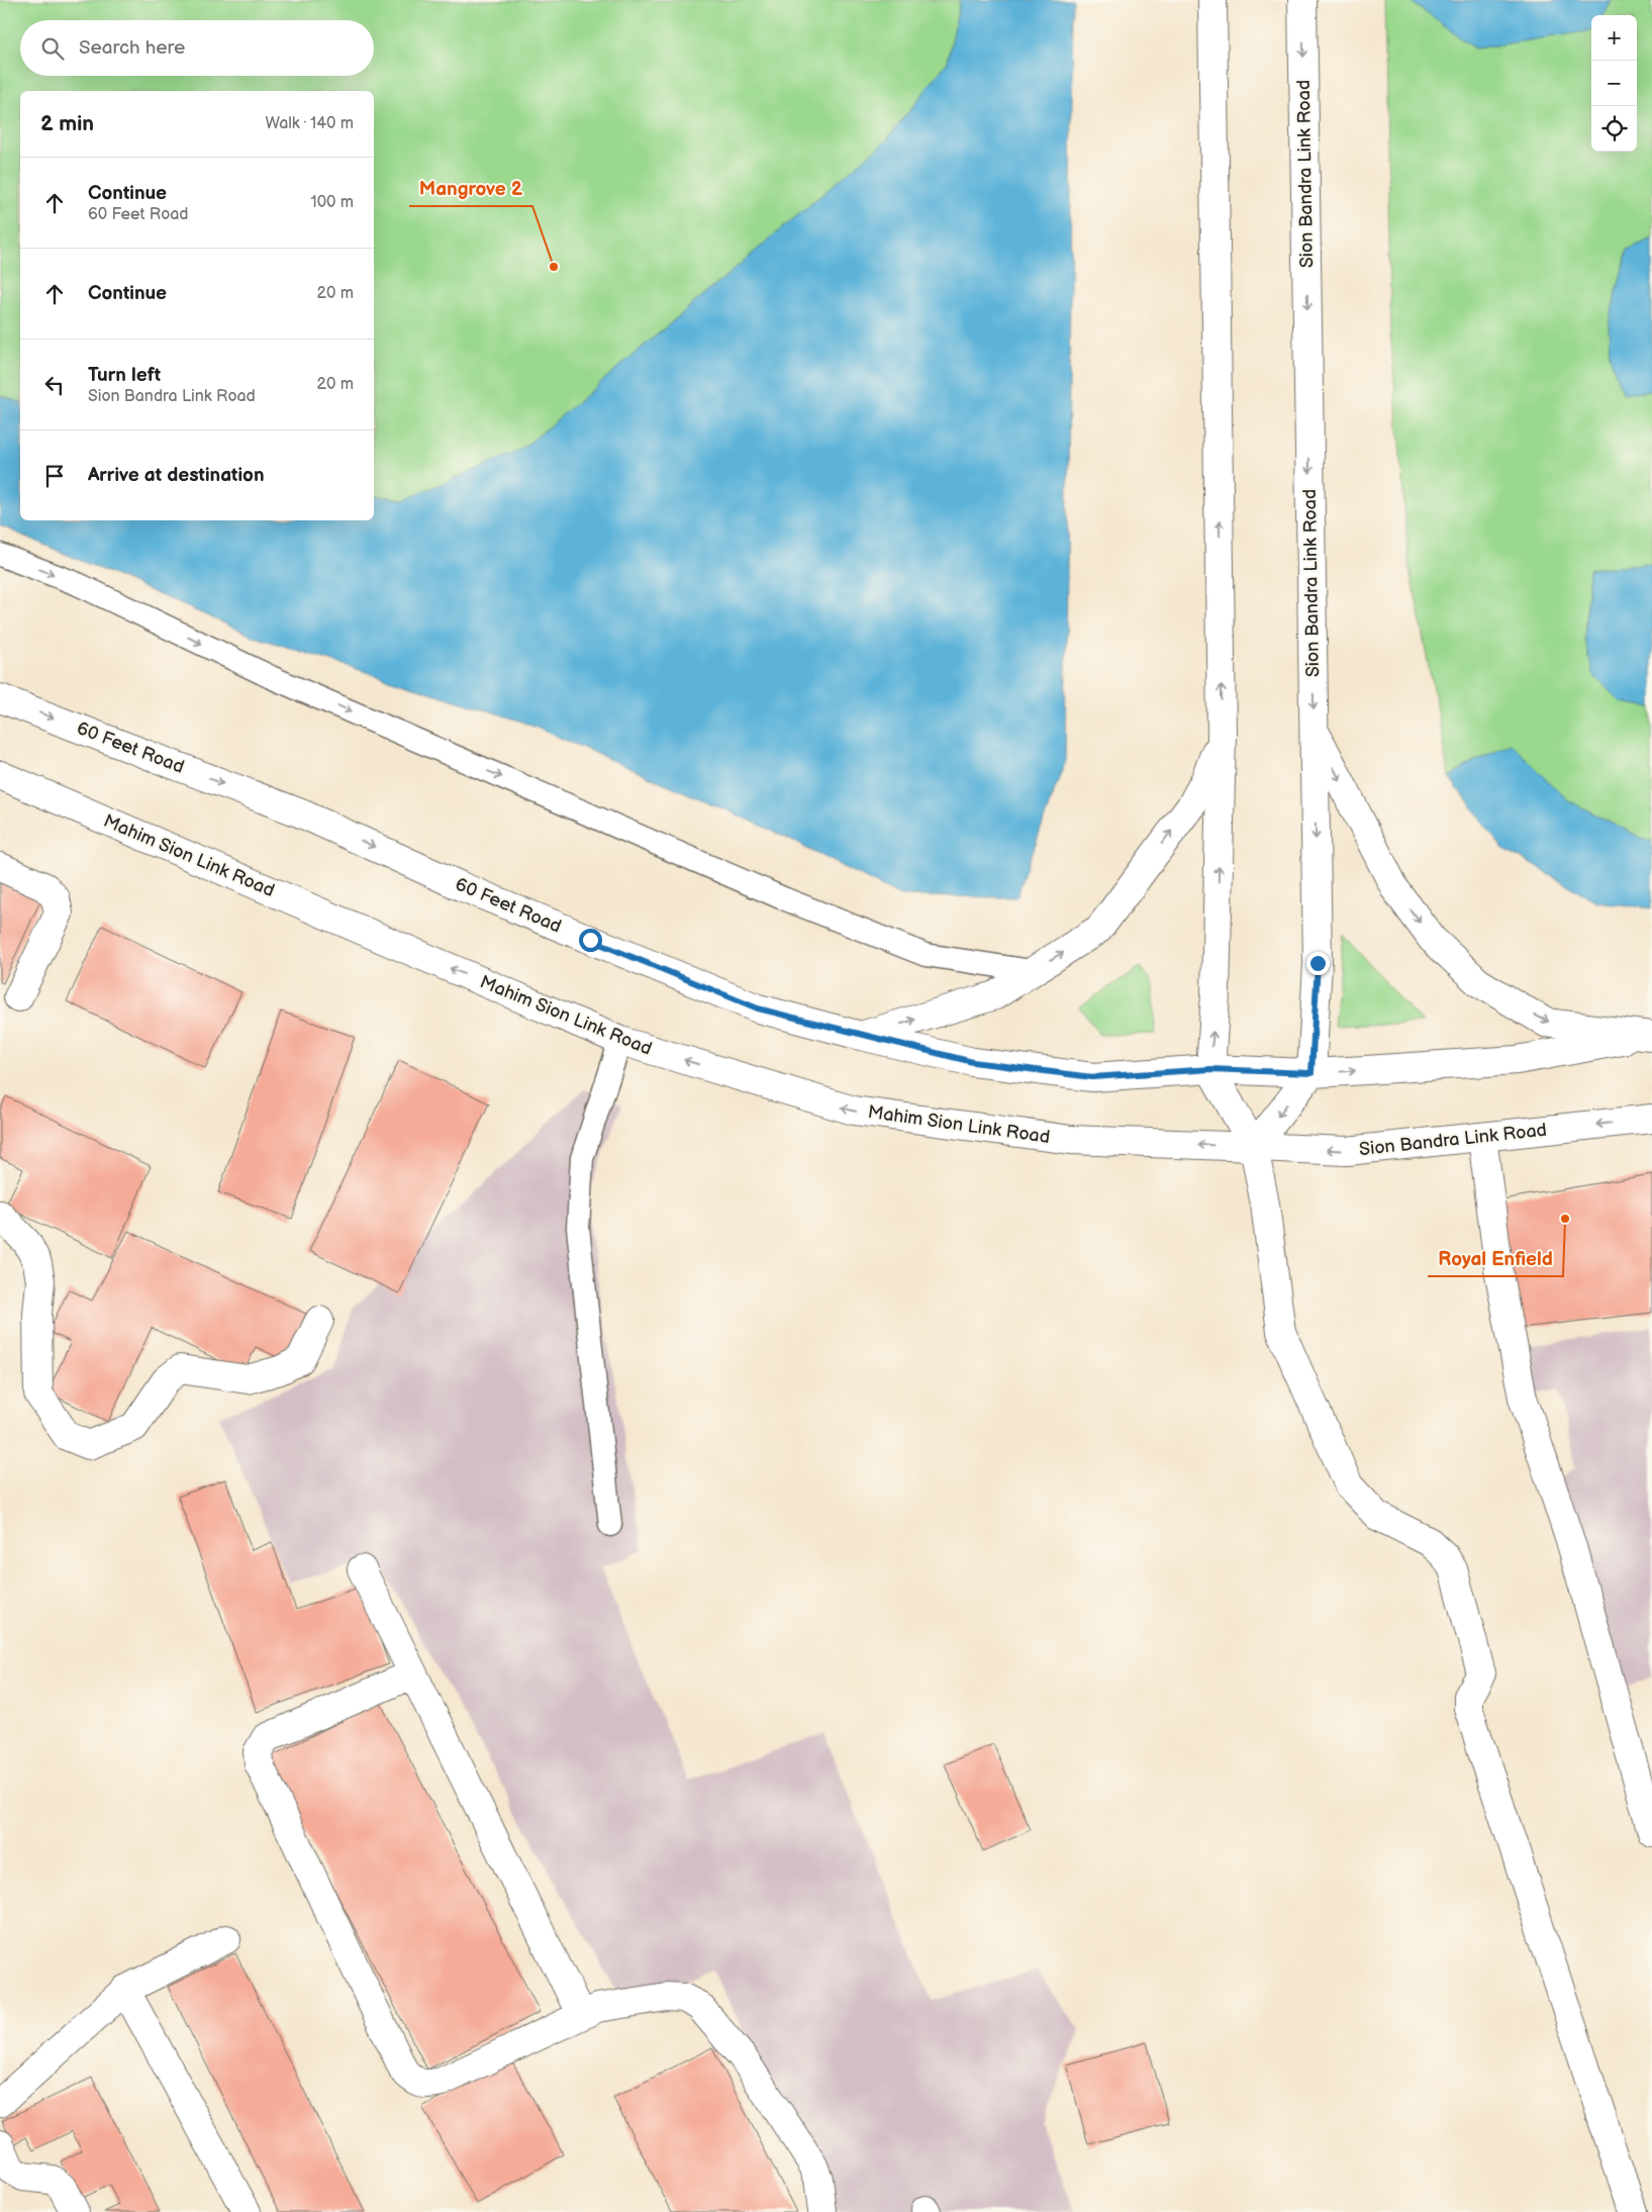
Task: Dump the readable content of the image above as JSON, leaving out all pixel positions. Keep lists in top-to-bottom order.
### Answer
{
  "streets": {
    "main road": ["Sion Bandra Link Road", "60 Feet Road", "Mahim Sion Link Road"]
  },
  "crossings": [
    ["Sion Bandra Link Road", "60 Feet Road"],
    ["Sion Bandra Link Road", "Mahim Sion Link Road"]
  ],
  "one_way": ["60 Feet Road", "Mahim Sion Link Road"],
  "places": ["Mangrove 2", "Royal Enfield"],
  "page": {
    "map_buttons": ["+", "−"],
    "search": "Search here",
    "heading": ["2 min", "Walk · 140 m"],
    "list": [
      ["Continue", "60 Feet Road", "100 m"],
      ["Continue", "20 m"],
      ["Turn left", "Sion Bandra Link Road", "20 m"],
      "Arrive at destination"
    ]
  }
}
